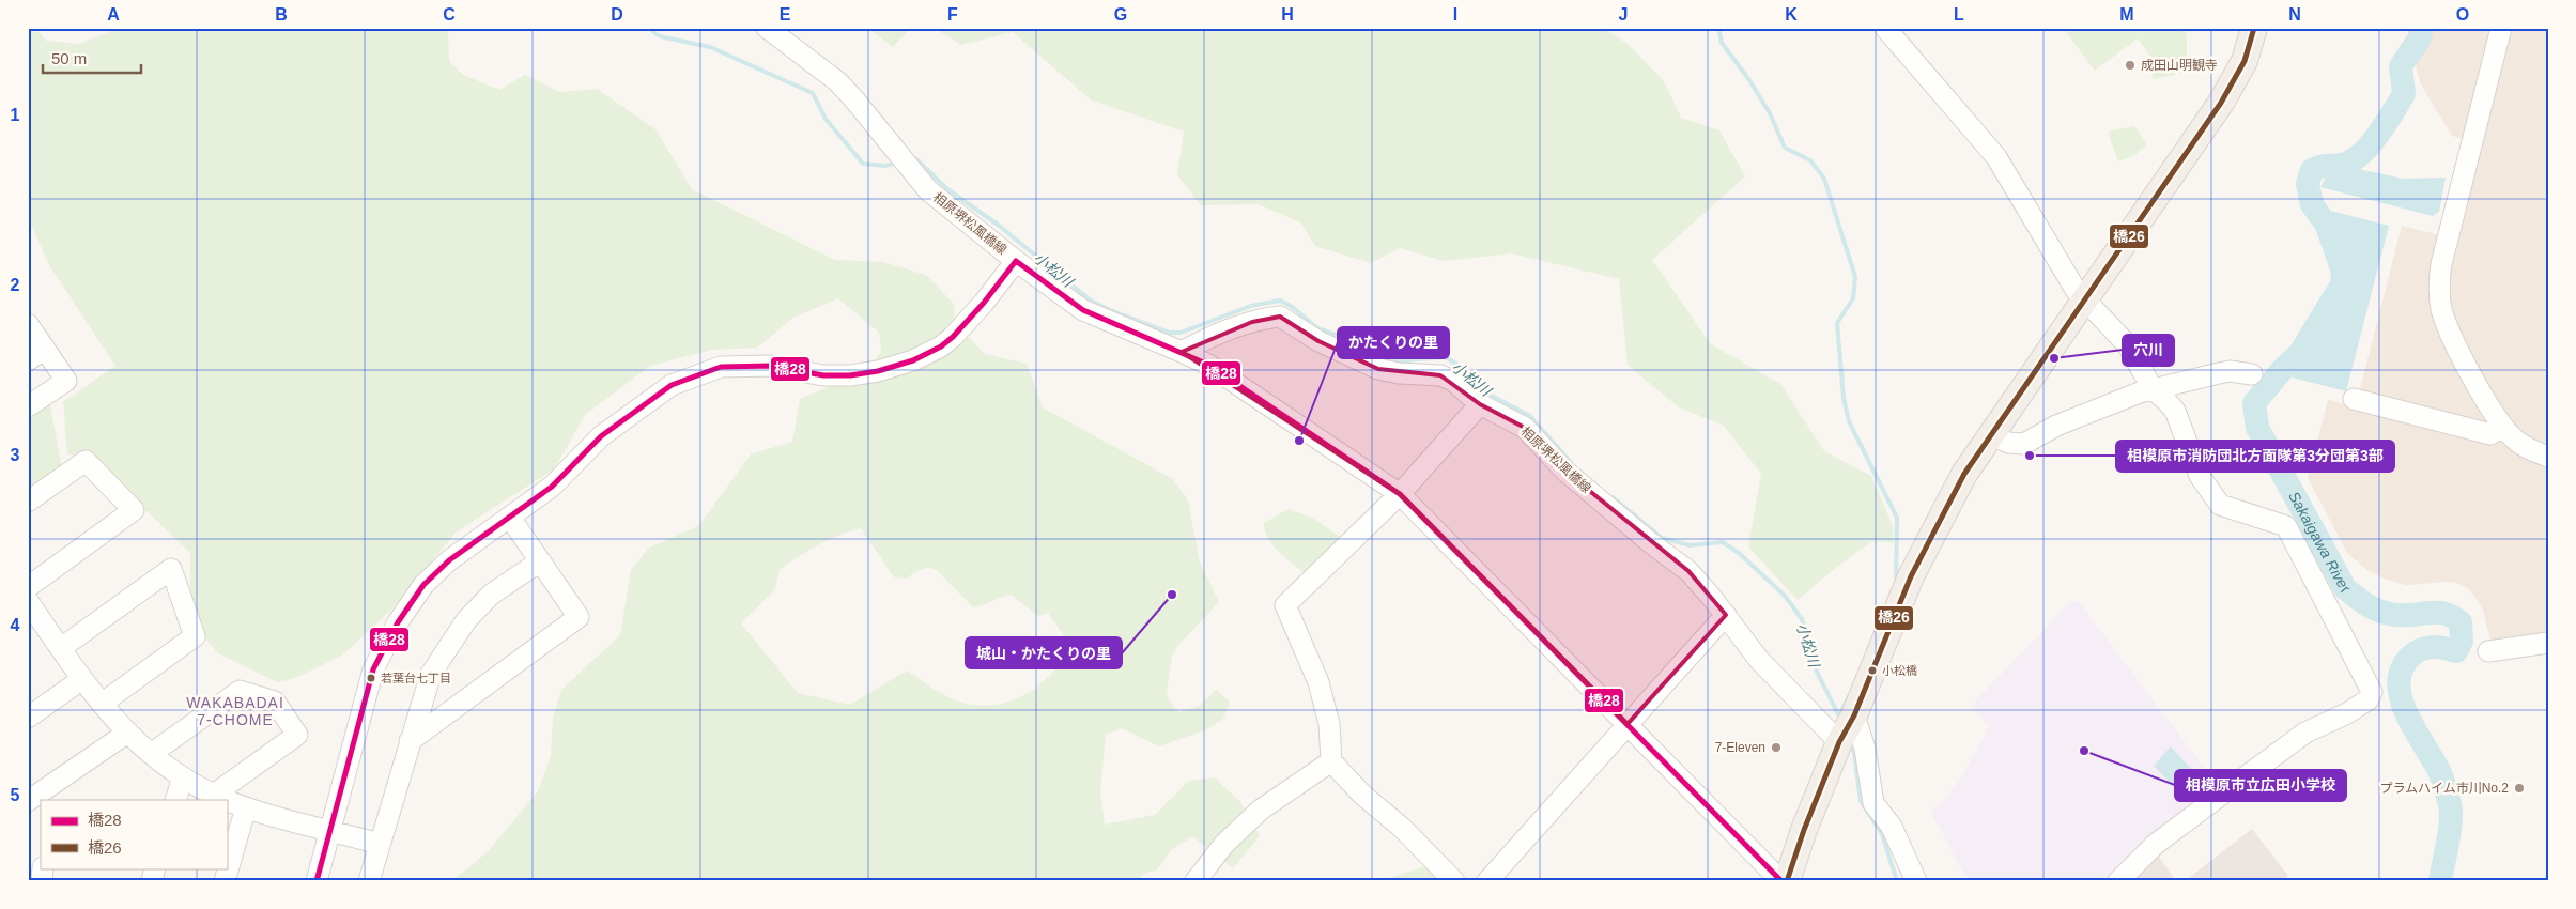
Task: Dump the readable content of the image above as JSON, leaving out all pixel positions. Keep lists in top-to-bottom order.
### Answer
{
  "streets": {
    "street": ["相原堺松風橋線"]
  },
  "districts": ["WAKABADAI 7-CHOME"],
  "water": ["小松川", "Sakaigawa River"],
  "places": [
    "成田山明観寺",
    "穴川",
    "かたくりの里",
    "相模原市消防団北方面隊第3分団第3部",
    "城山・かたくりの里",
    "小松橋",
    "若葉台七丁目",
    "7-Eleven",
    "相模原市立広田小学校",
    "プラムハイム市川No.2"
  ],
  "lines": ["transit line 橋26", "transit line 橋28"],
  "legend": ["橋28", "橋26"],
  "scale_bar": "50 m",
  "grid": {
    "columns": [
      "A",
      "B",
      "C",
      "D",
      "E",
      "F",
      "G",
      "H",
      "I",
      "J",
      "K",
      "L",
      "M",
      "N",
      "O"
    ],
    "rows": [
      "1",
      "2",
      "3",
      "4",
      "5"
    ]
  }
}
